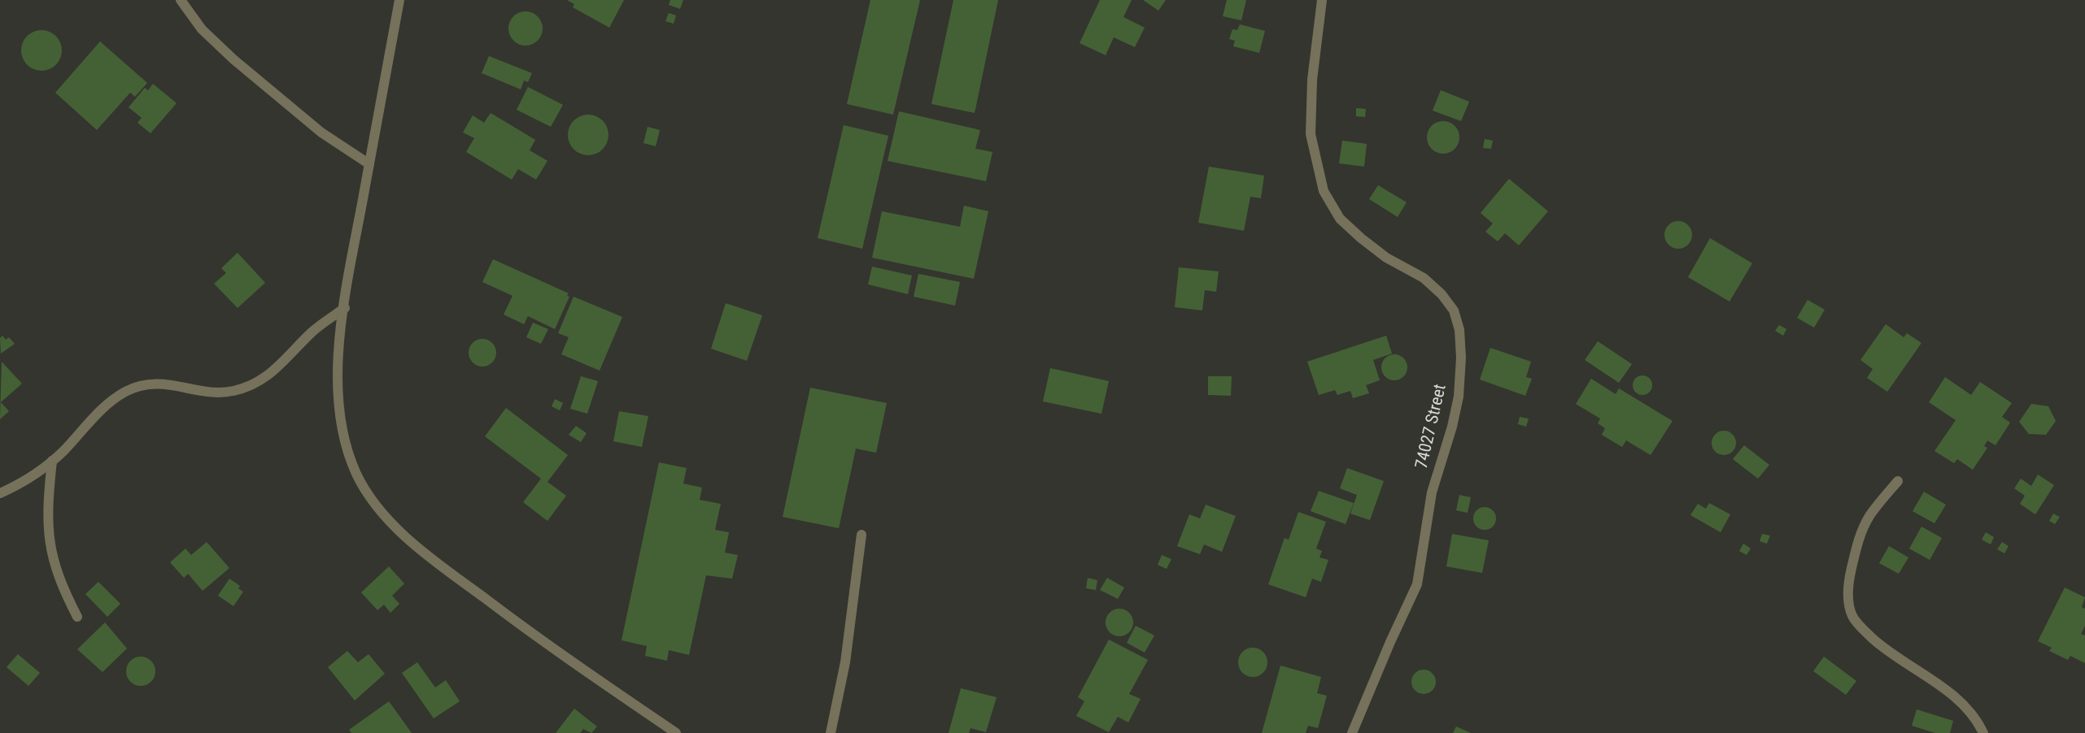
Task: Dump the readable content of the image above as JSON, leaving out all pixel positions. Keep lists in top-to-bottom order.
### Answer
{
  "streets": {
    "street": ["74027 Street"]
  }
}
